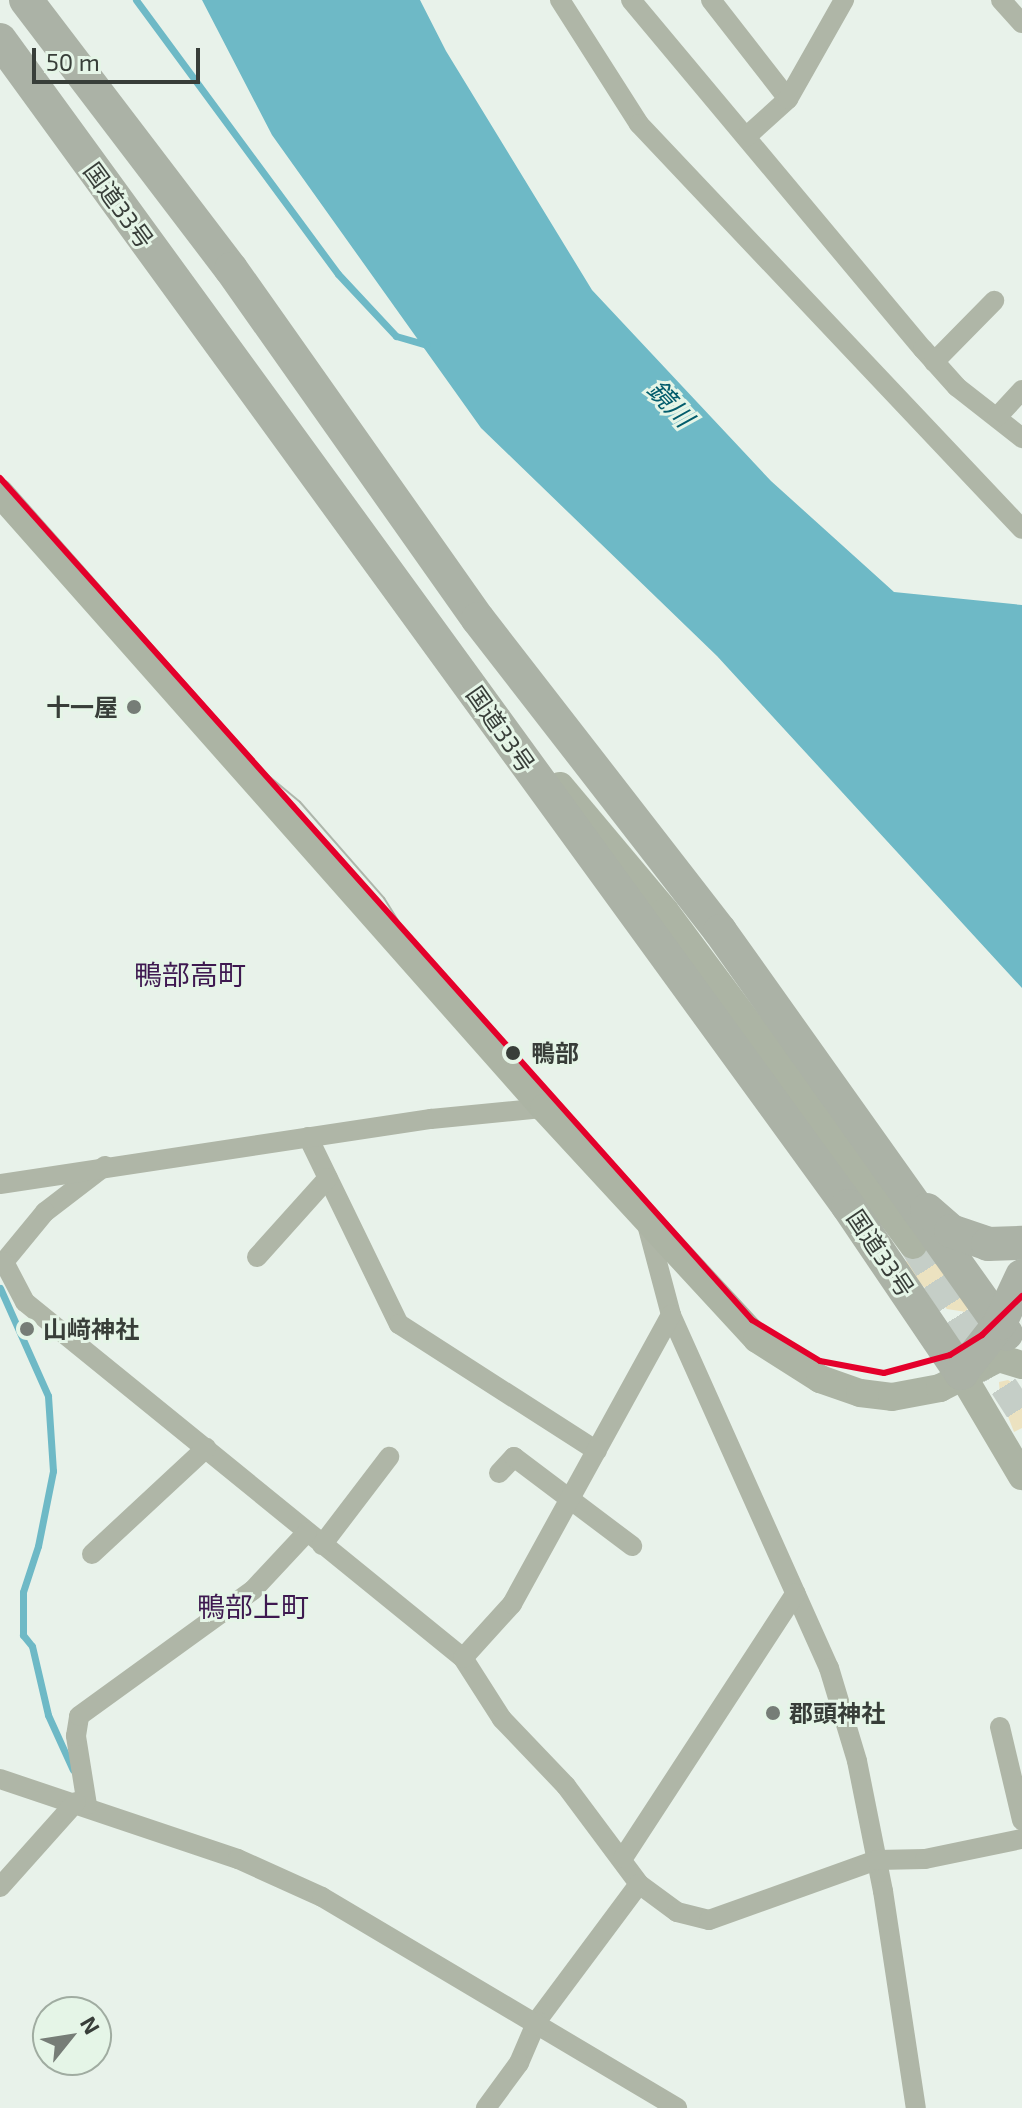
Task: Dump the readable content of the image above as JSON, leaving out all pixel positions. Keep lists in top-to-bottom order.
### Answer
{
  "streets": {
    "highway": ["国道33号"]
  },
  "districts": ["鴨部高町", "鴨部上町"],
  "water": ["鏡川"],
  "places": [
    "十一屋",
    "鴨部",
    "山﨑神社",
    "郡頭神社"
  ],
  "scale_bar": "50 m",
  "north": "top right"
}
